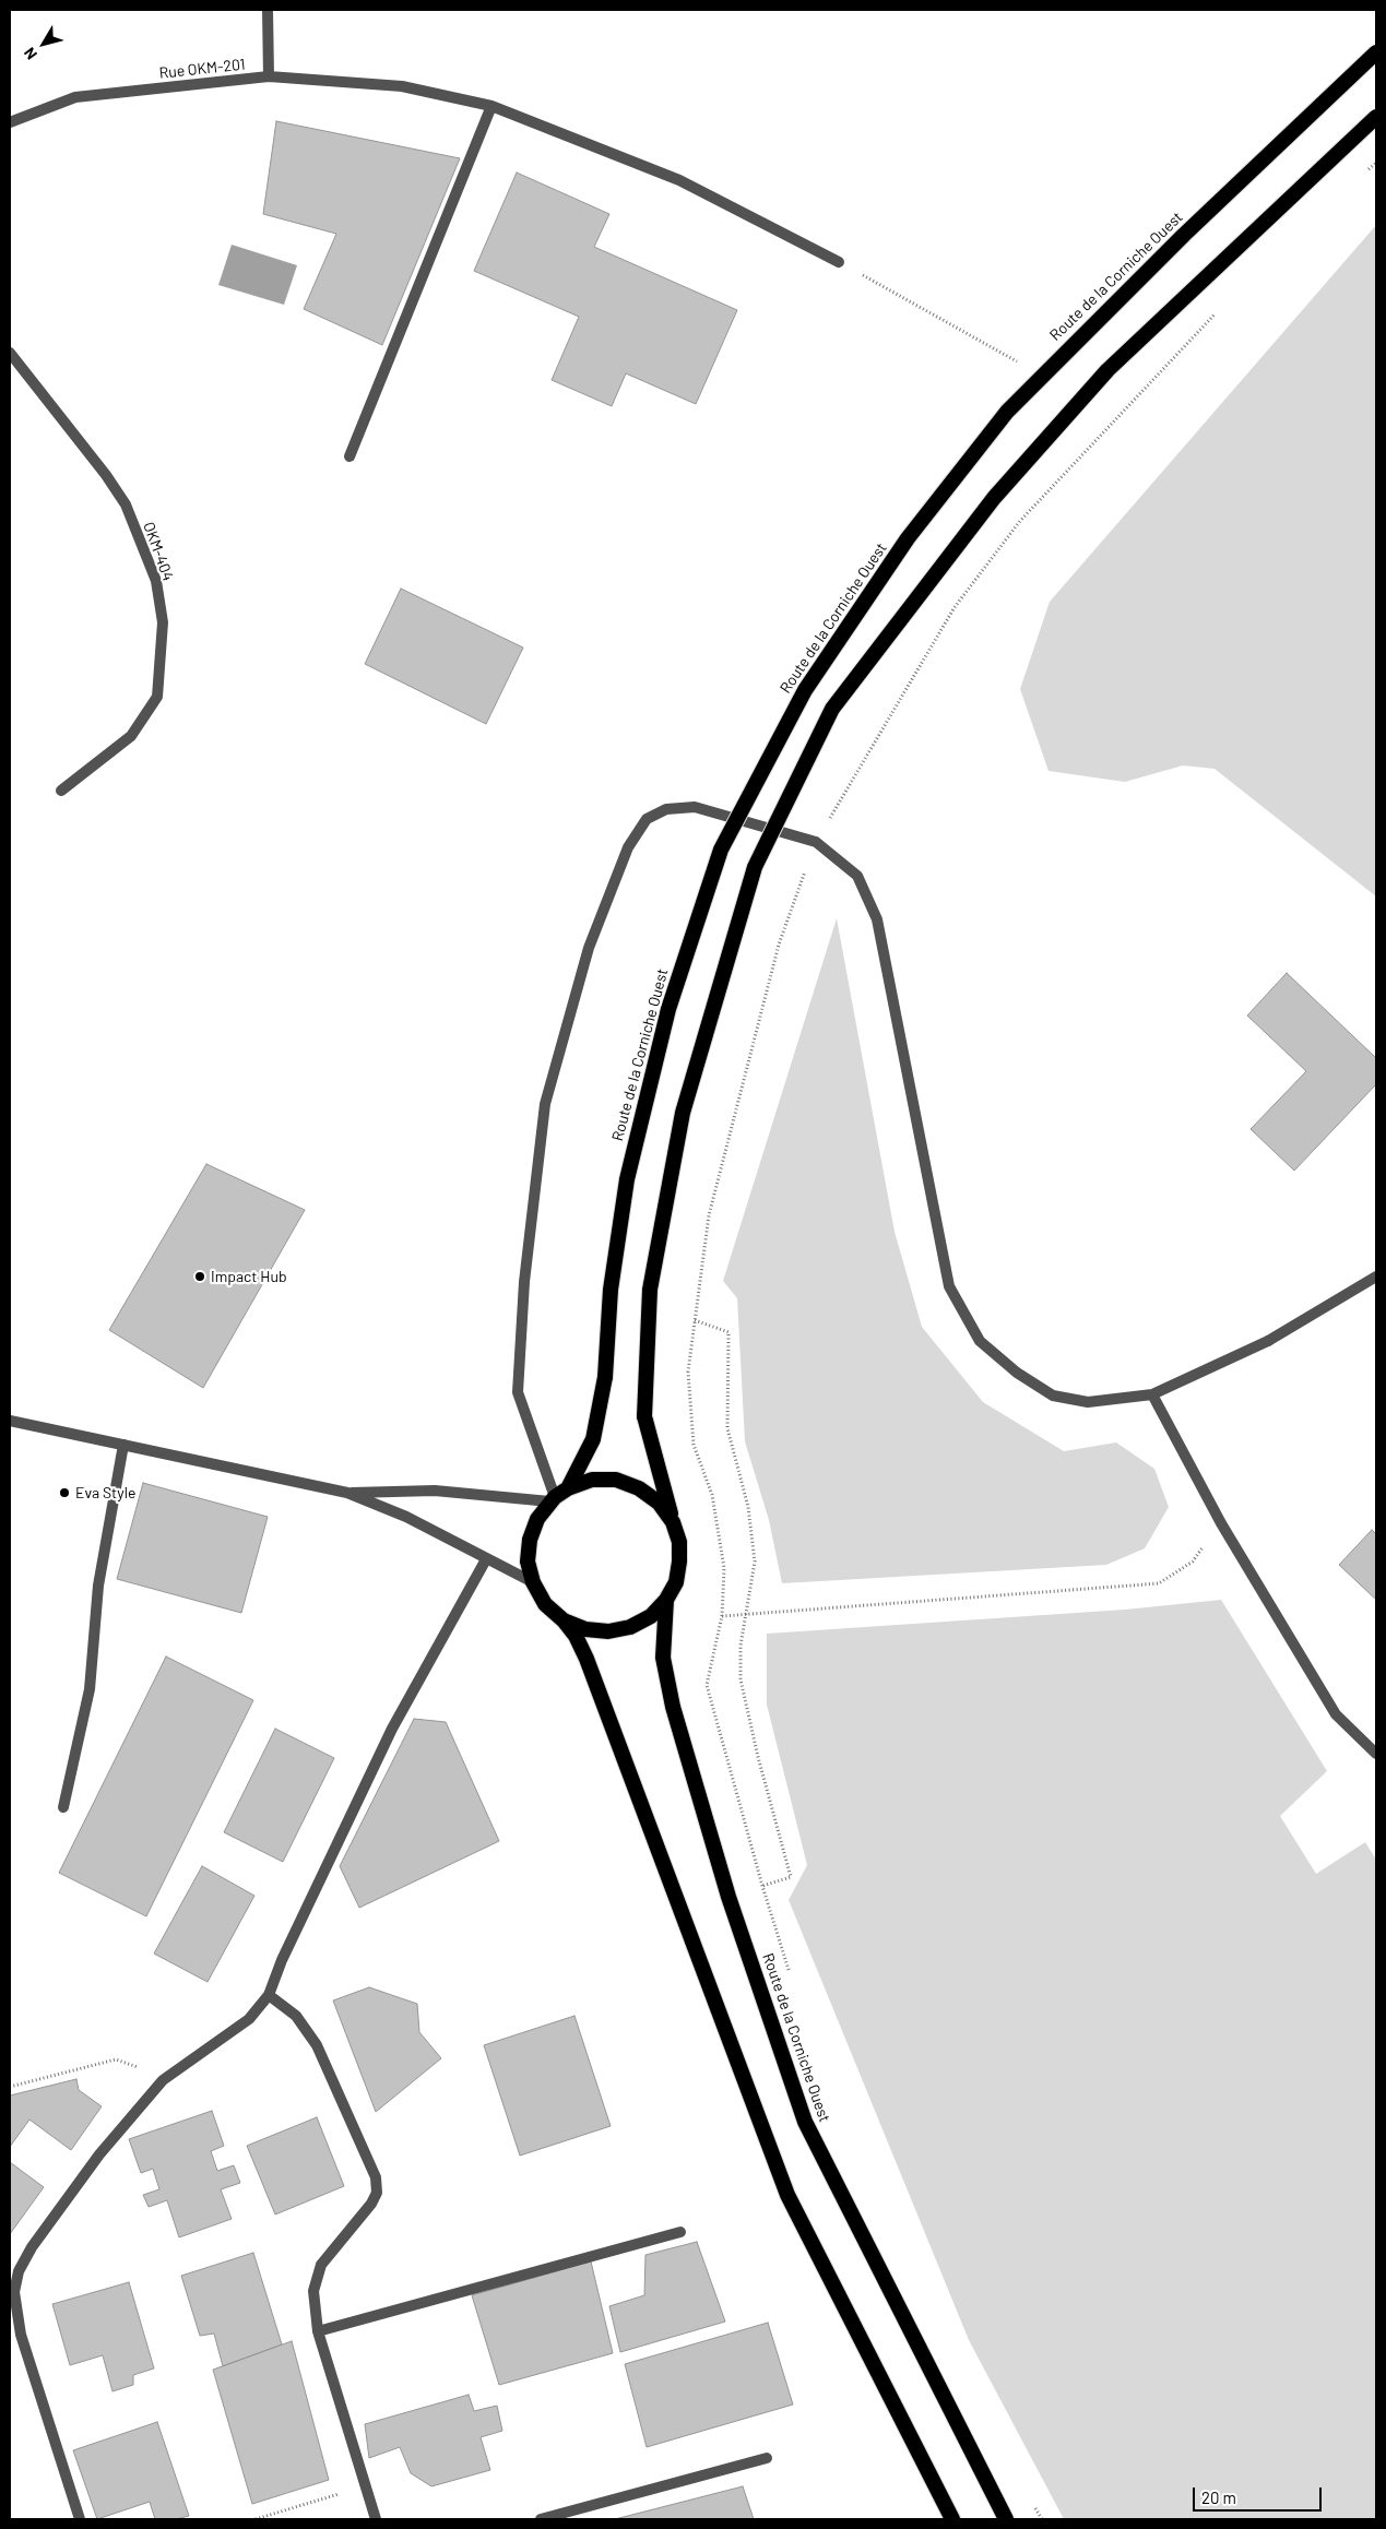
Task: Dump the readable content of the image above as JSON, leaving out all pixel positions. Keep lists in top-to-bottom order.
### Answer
{
  "streets": {
    "highway": ["Route de la Corniche Ouest"],
    "street": ["Rue OKM-201", "OKM-404"]
  },
  "places": ["Impact Hub", "Eva Style"],
  "scale_bar": "20 m",
  "north": "bottom left"
}
